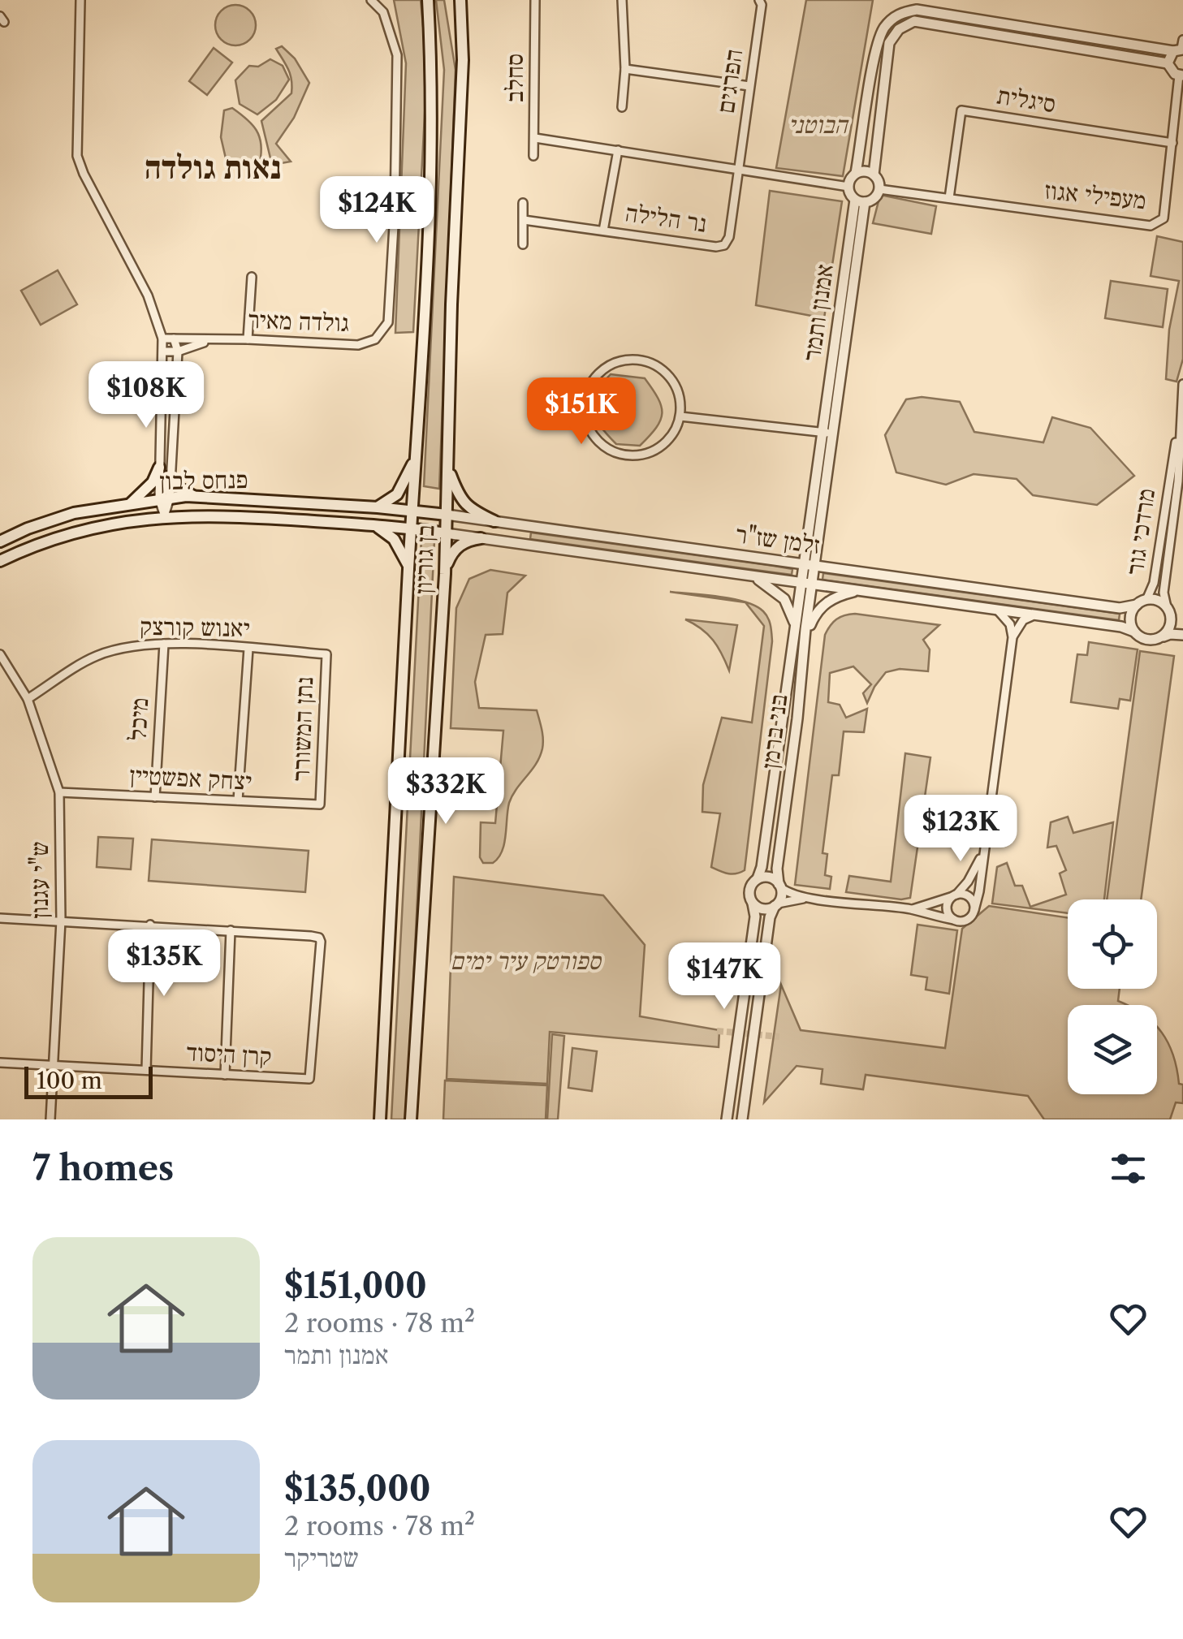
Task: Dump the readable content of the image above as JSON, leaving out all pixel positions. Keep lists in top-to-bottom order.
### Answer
{
  "streets": {
    "main road": ["פנחס לבון", "זלמן שז\"ר", "בן גוריון"],
    "street": [
      "סחלב",
      "הפרגים",
      "סיגלית",
      "מעפילי אגוז",
      "נר הלילה",
      "אמנון ותמר",
      "גולדה מאיר",
      "מרדכי גור",
      "יאנוש קורצק",
      "מיכל",
      "נתן המשורר",
      "בני ברמן",
      "יצחק אפשטיין",
      "ש\"י עגנון",
      "קרן היסוד"
    ]
  },
  "crossings": [
    ["הפרגים", "נר הלילה"],
    ["סיגלית", "מעפילי אגוז"],
    ["מעפילי אגוז", "אמנון ותמר"],
    ["אמנון ותמר", "זלמן שז\"ר"],
    ["אמנון ותמר", "בני ברמן"],
    ["פנחס לבון", "זלמן שז\"ר"],
    ["פנחס לבון", "בן גוריון"],
    ["מרדכי גור", "זלמן שז\"ר"],
    ["זלמן שז\"ר", "בן גוריון"],
    ["זלמן שז\"ר", "בני ברמן"],
    ["יאנוש קורצק", "מיכל"],
    ["יאנוש קורצק", "נתן המשורר"],
    ["יאנוש קורצק", "ש\"י עגנון"],
    ["מיכל", "יצחק אפשטיין"],
    ["נתן המשורר", "יצחק אפשטיין"],
    ["יצחק אפשטיין", "ש\"י עגנון"],
    ["ש\"י עגנון", "קרן היסוד"]
  ],
  "districts": ["נאות גולדה"],
  "parks": ["הבוטני", "ספורטק עיר ימים"],
  "scale_bar": "100 m",
  "page": {
    "price": [
      "$124K",
      "$108K",
      "$151K",
      "$332K",
      "$123K",
      "$135K",
      "$147K"
    ],
    "scale": "100 m",
    "heading": "7 homes",
    "list": [
      {
        "name": "$151,000",
        "note": "2 rooms · 78 m² · אמנון ותמר"
      },
      {
        "name": "$135,000",
        "note": "2 rooms · 78 m² · שטריקר"
      }
    ]
  }
}
